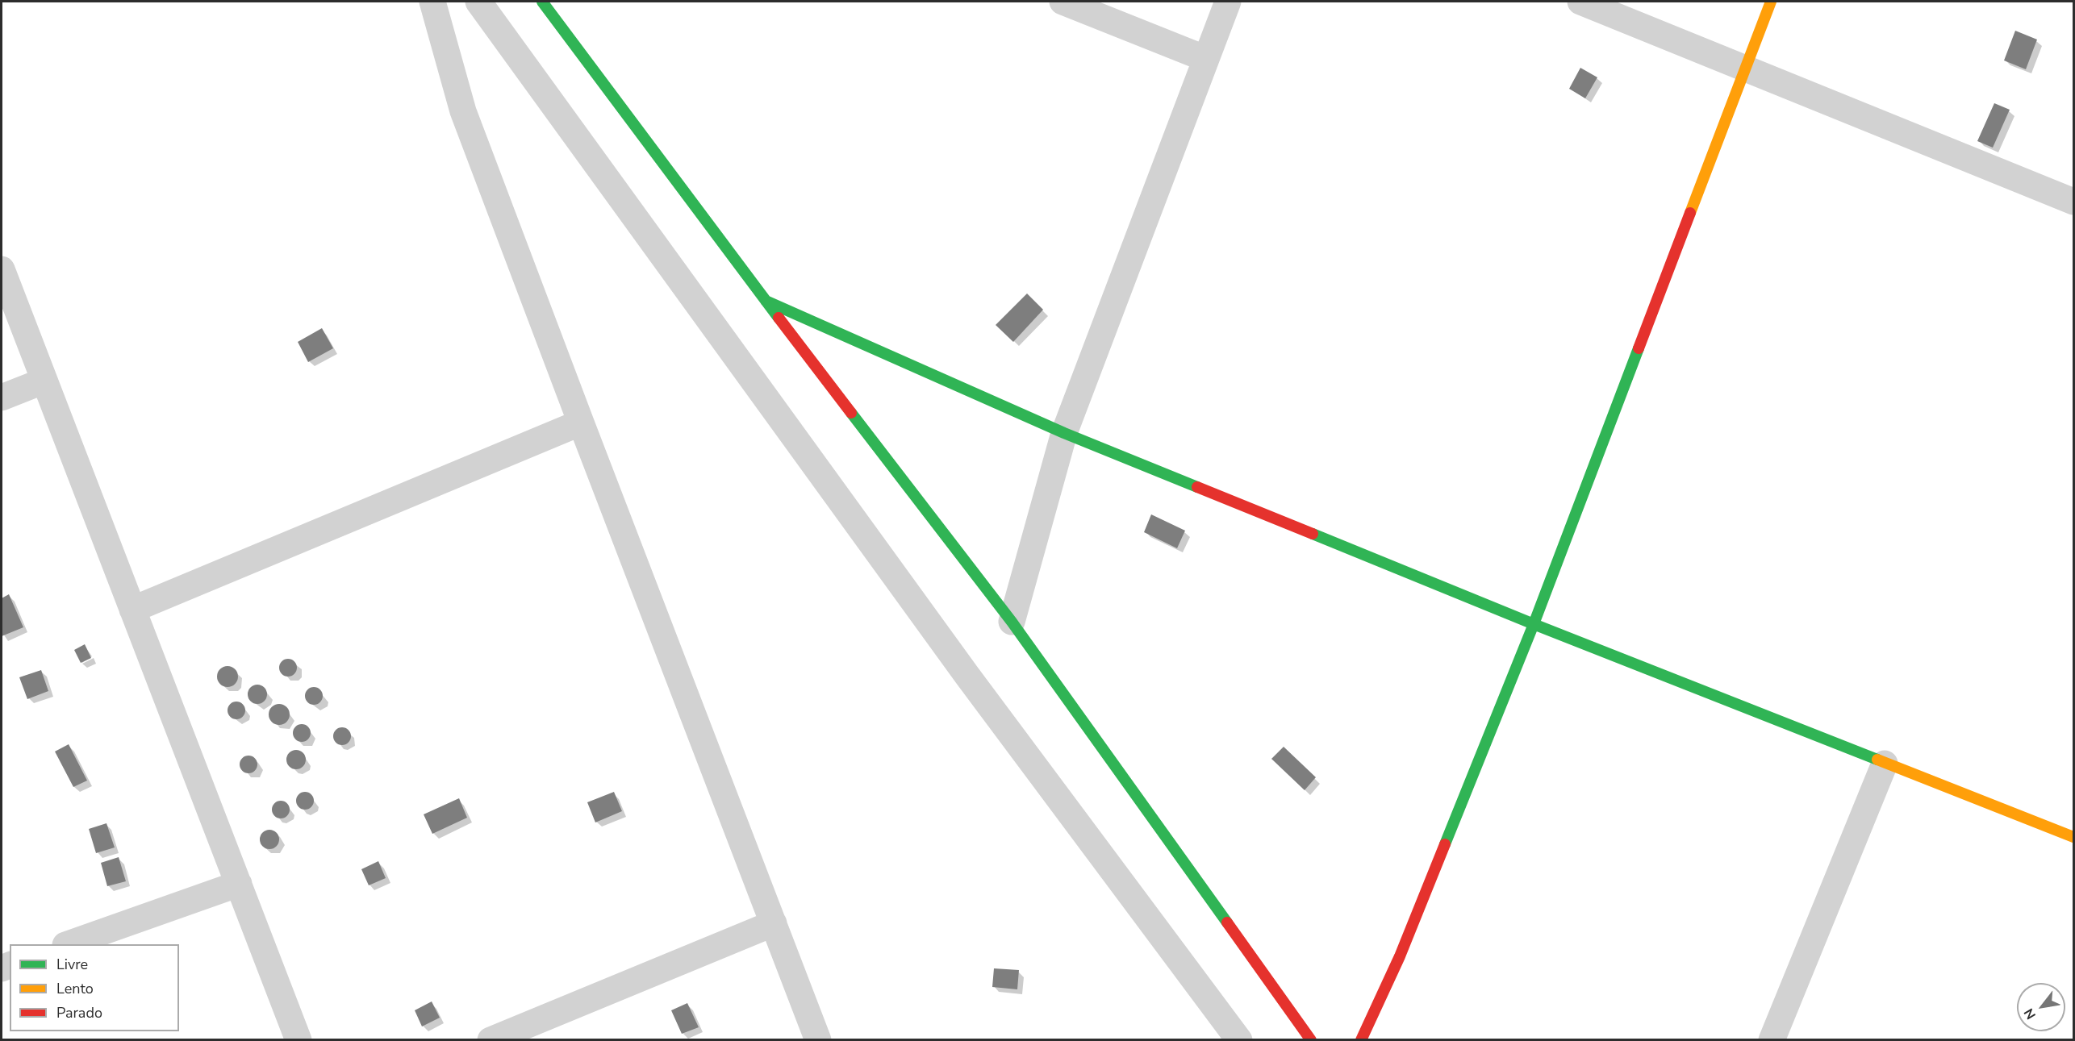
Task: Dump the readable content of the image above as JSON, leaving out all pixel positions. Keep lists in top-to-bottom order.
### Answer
{
  "legend": ["Livre", "Lento", "Parado"],
  "north": "bottom left"
}
